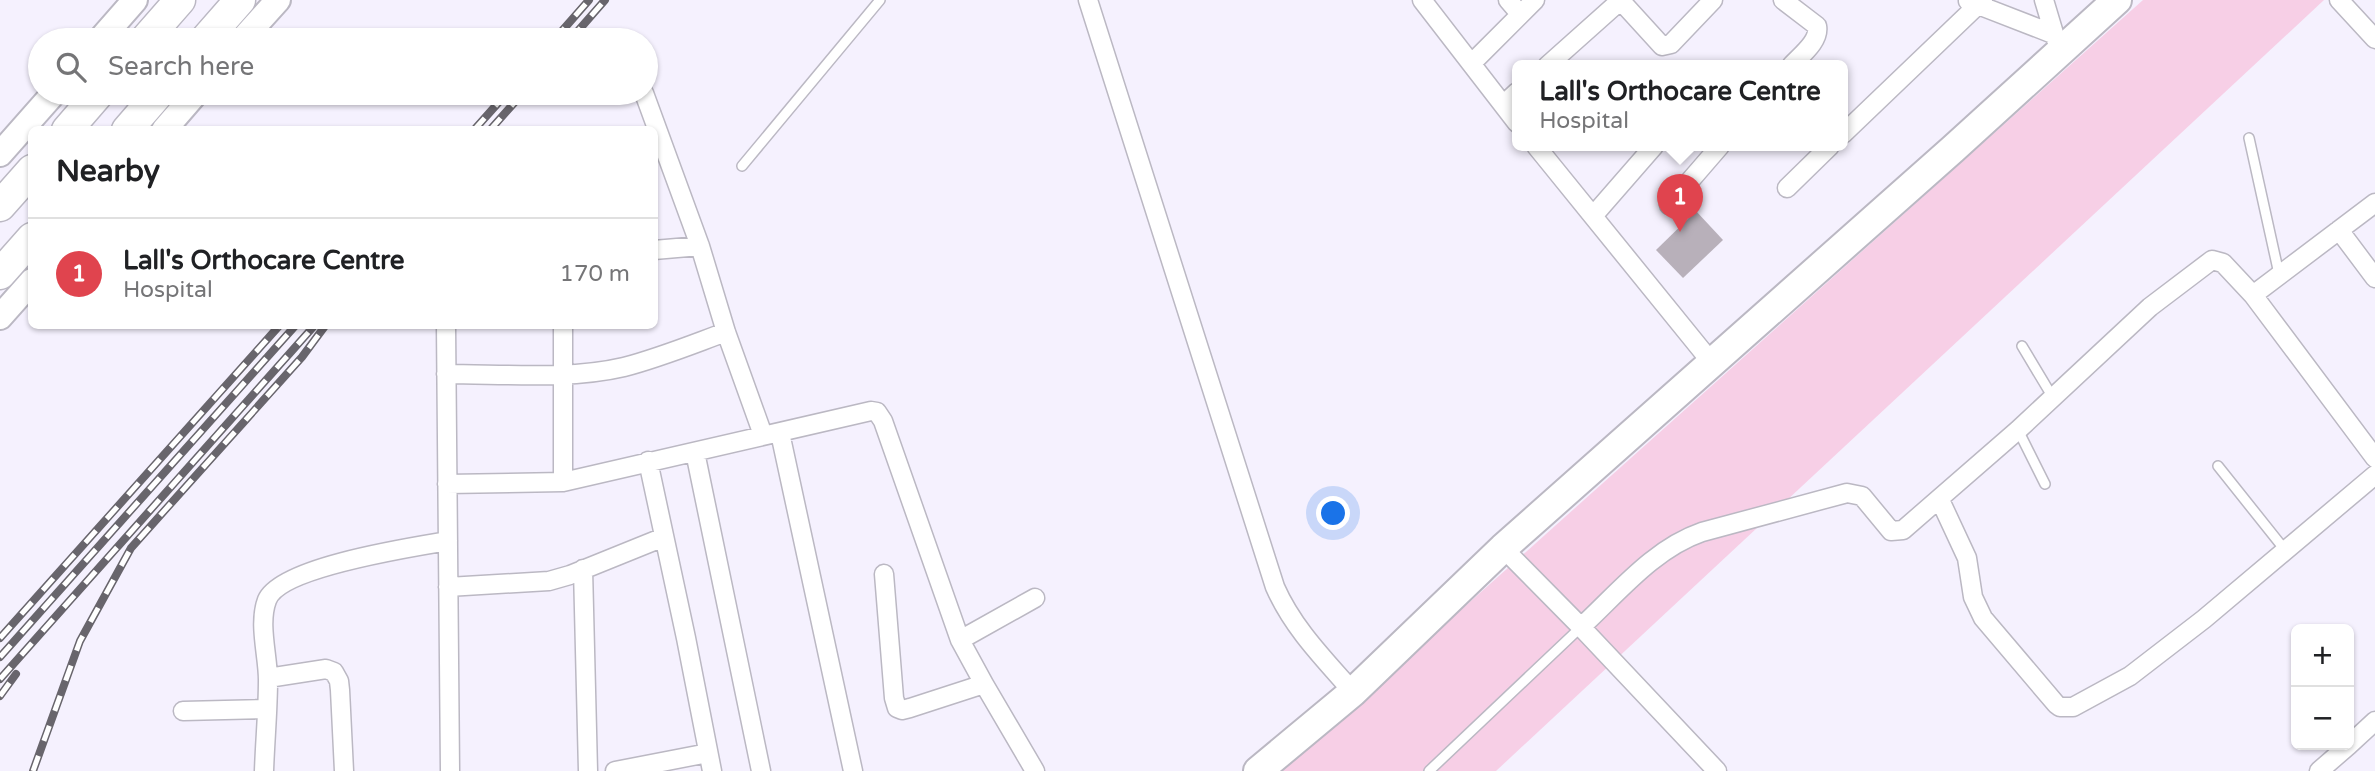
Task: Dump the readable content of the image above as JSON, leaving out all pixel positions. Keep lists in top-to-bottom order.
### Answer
{
  "page": {
    "search": "Search here",
    "popup": ["Lall's Orthocare Centre", "Hospital"],
    "heading": "Nearby",
    "pins": "1",
    "list": [
      {
        "mark": "1",
        "name": "Lall's Orthocare Centre",
        "note": "Hospital",
        "value": "170 m"
      }
    ],
    "map_buttons": ["+", "−"]
  }
}
